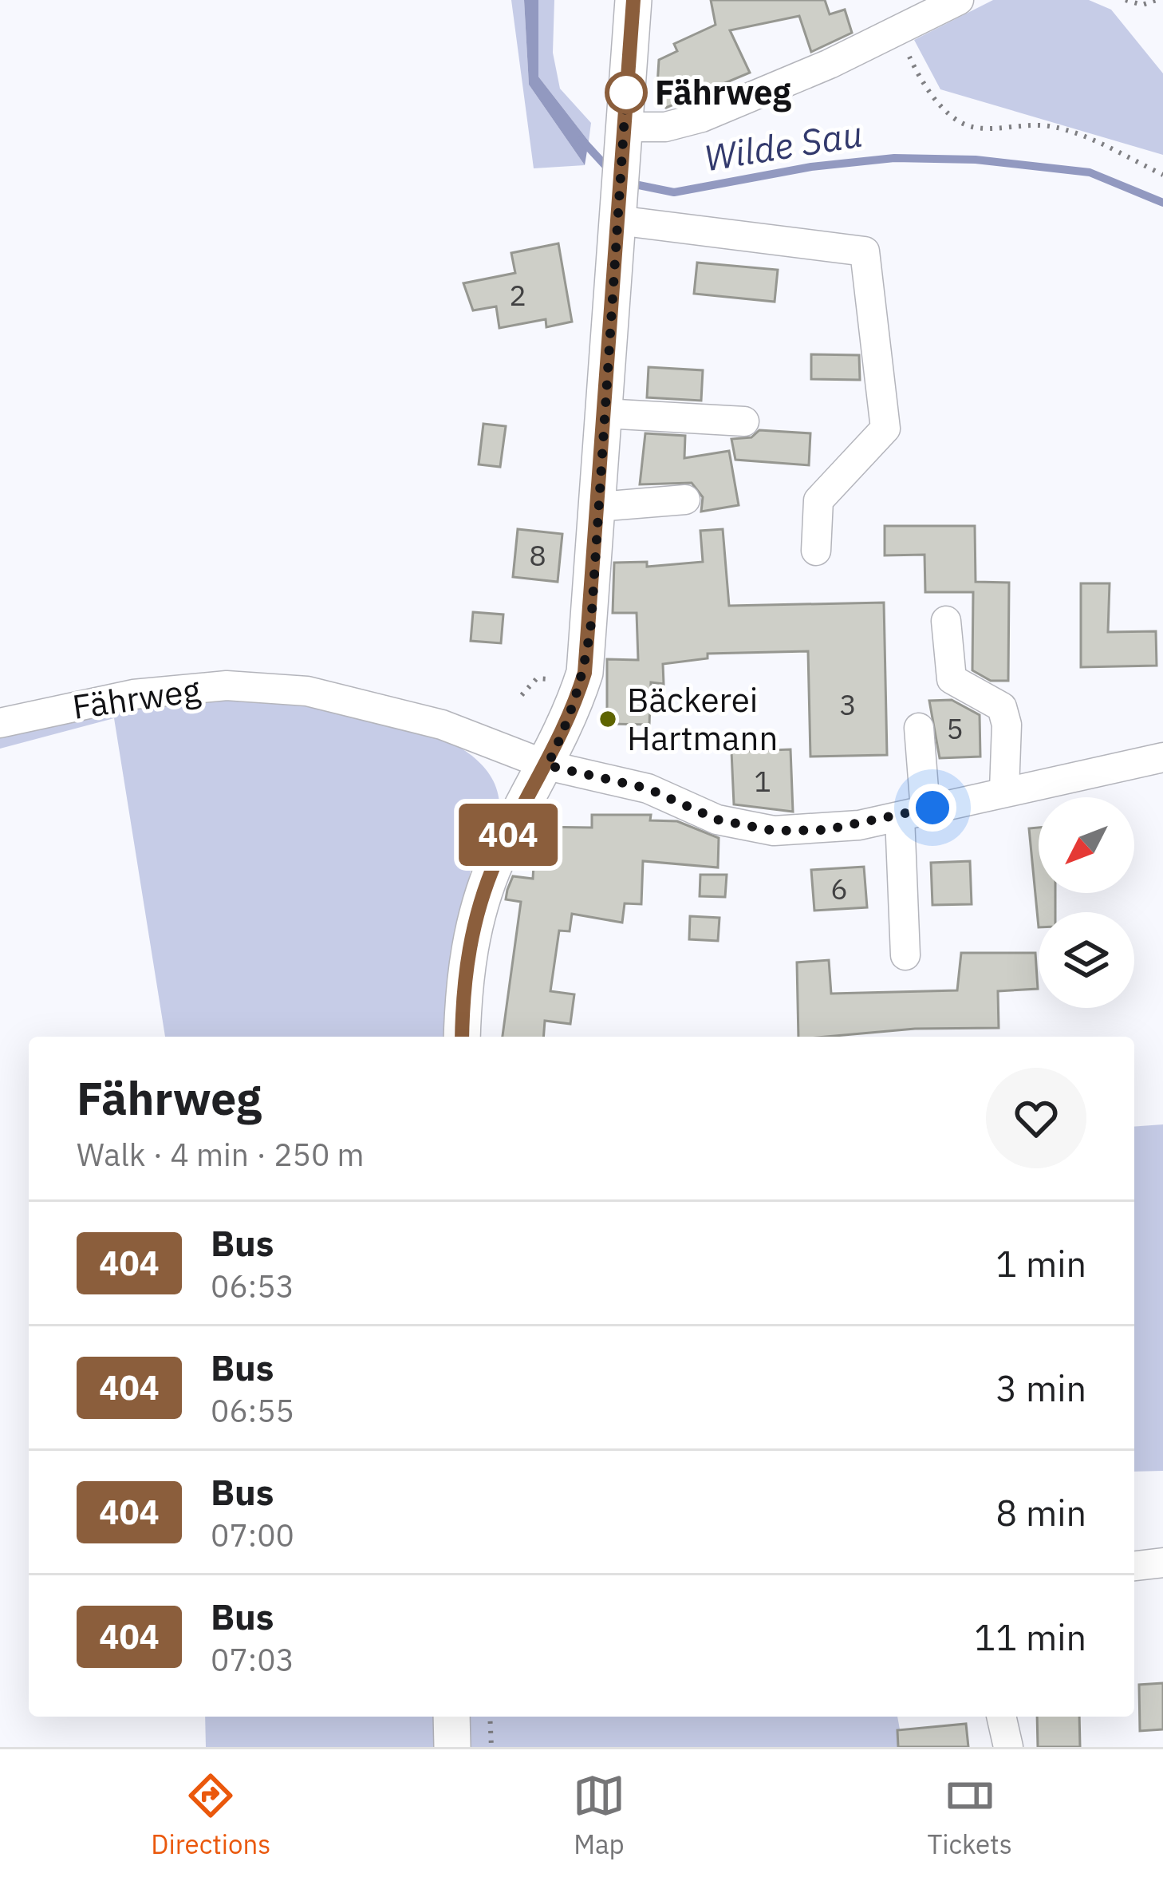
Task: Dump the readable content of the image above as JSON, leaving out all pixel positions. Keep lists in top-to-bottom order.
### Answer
{
  "streets": {
    "street": ["Fährweg"]
  },
  "water": ["Wilde Sau"],
  "places": ["Fährweg", "Bäckerei Hartmann"],
  "lines": ["bus line 404"],
  "house_numbers": [
    "2",
    "8",
    "3",
    "5",
    "1",
    "6"
  ],
  "north": "bottom left",
  "page": {
    "on_map": "404",
    "heading": ["Fährweg", "Walk · 4 min · 250 m"],
    "list": [
      {
        "mark": "404",
        "name": "Bus",
        "note": "06:53",
        "value": "1 min"
      },
      {
        "mark": "404",
        "name": "Bus",
        "note": "06:55",
        "value": "3 min"
      },
      {
        "mark": "404",
        "name": "Bus",
        "note": "07:00",
        "value": "8 min"
      },
      {
        "mark": "404",
        "name": "Bus",
        "note": "07:03",
        "value": "11 min"
      }
    ],
    "tabs": ["Directions", "Map", "Tickets"]
  }
}
